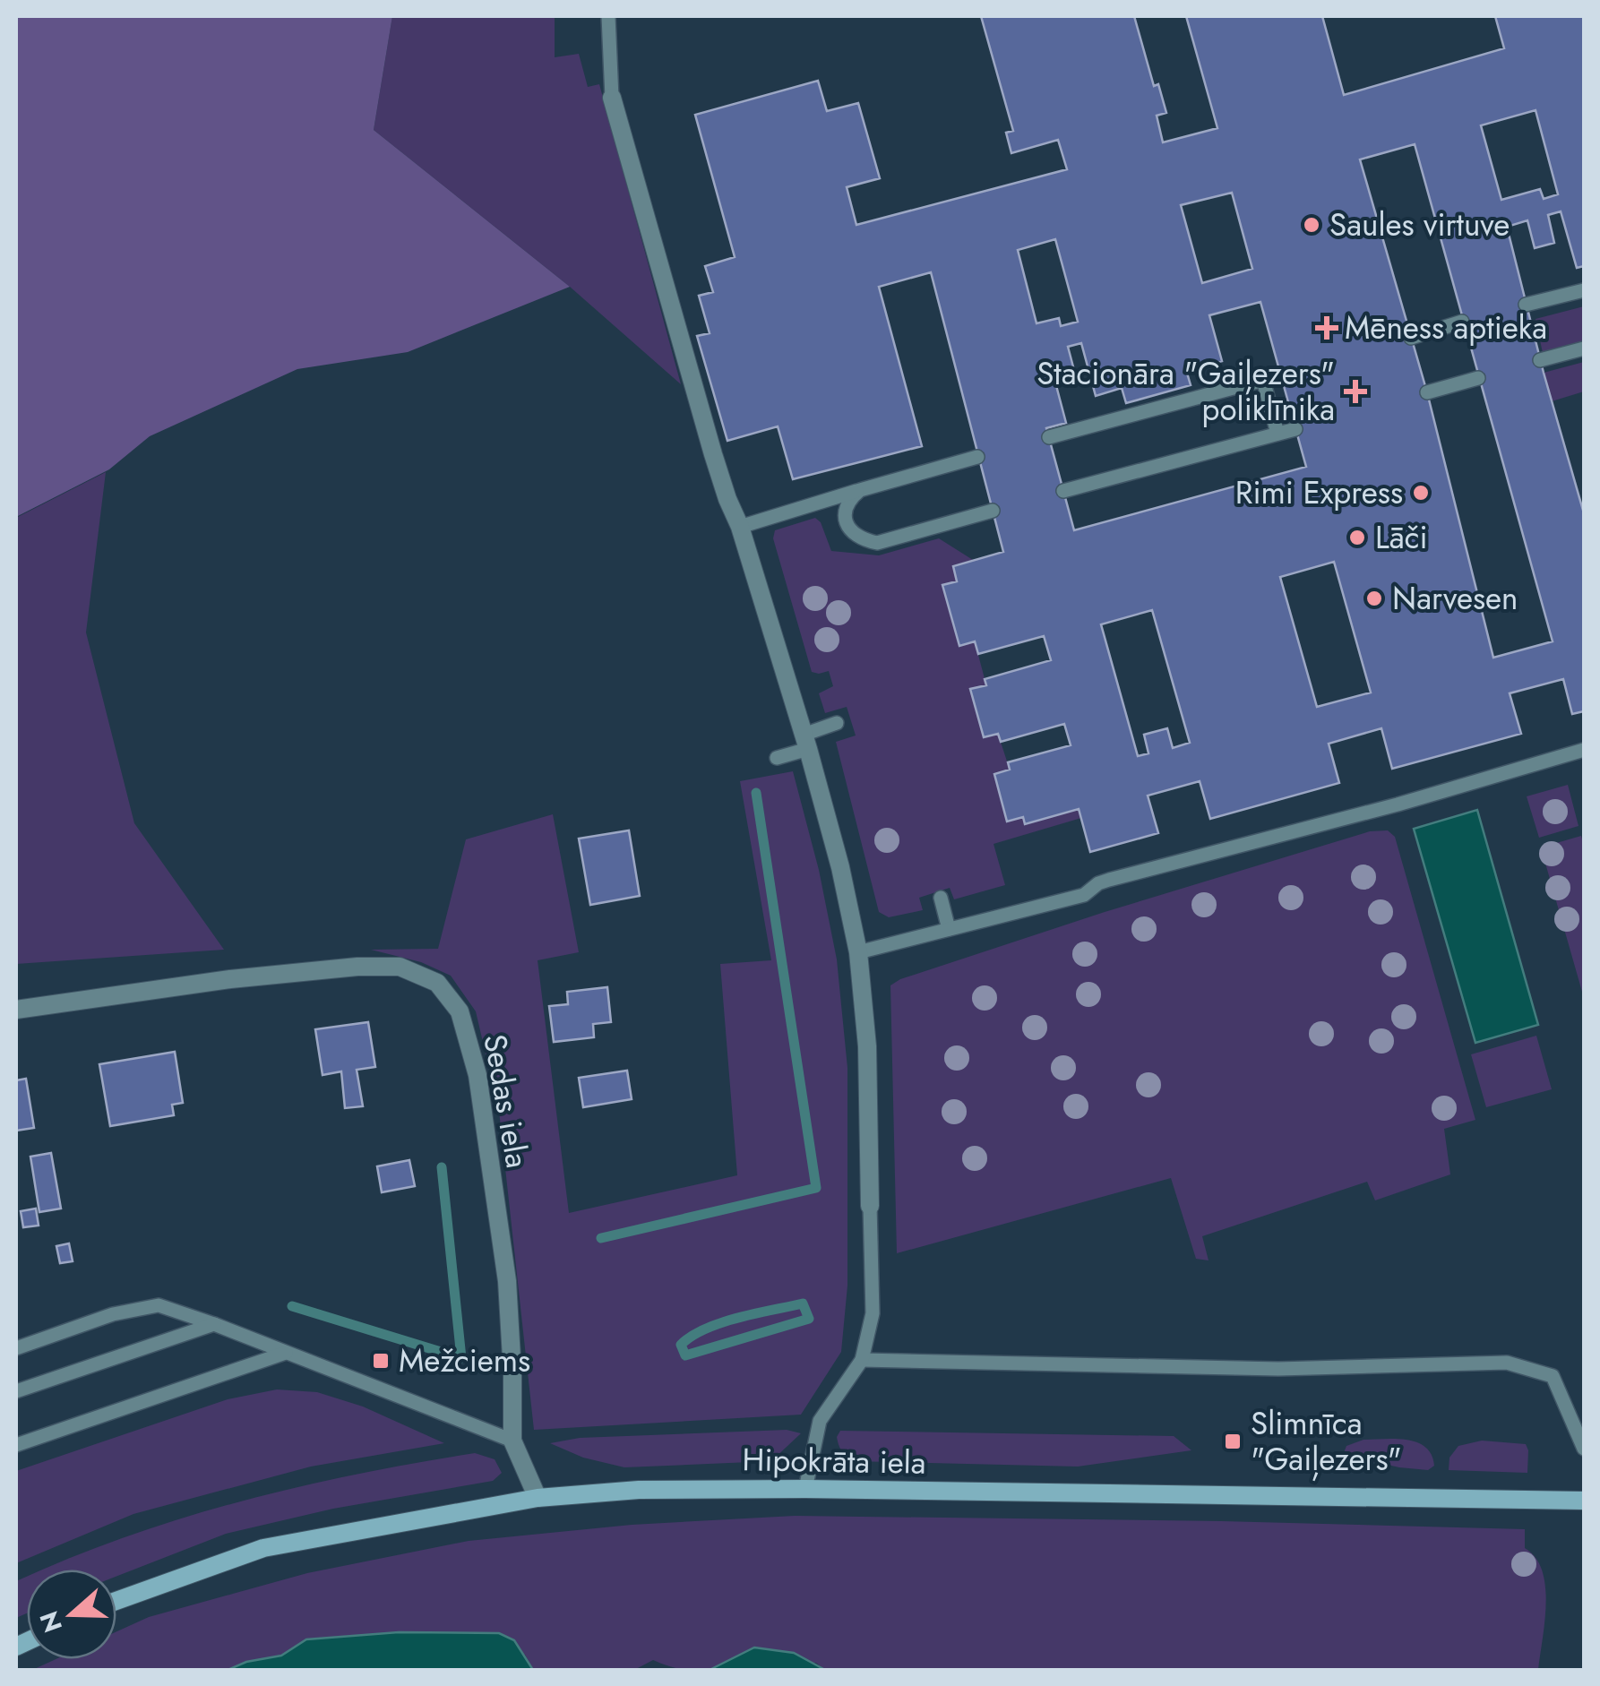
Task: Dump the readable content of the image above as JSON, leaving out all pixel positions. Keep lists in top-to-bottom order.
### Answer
{
  "streets": {
    "street": ["Sedas iela", "Hipokrāta iela"]
  },
  "crossings": [
    ["Sedas iela", "Hipokrāta iela"]
  ],
  "places": {
    "other": [
      "Saules virtuve",
      "Rimi Express",
      "Lāči",
      "Narvesen"
    ],
    "health": ["Mēness aptieka", "Stacionāra \"Gaiļezers\" poliklīnika"],
    "transit": ["Mežciems", "Slimnīca \"Gaiļezers\""]
  },
  "north": "left"
}
